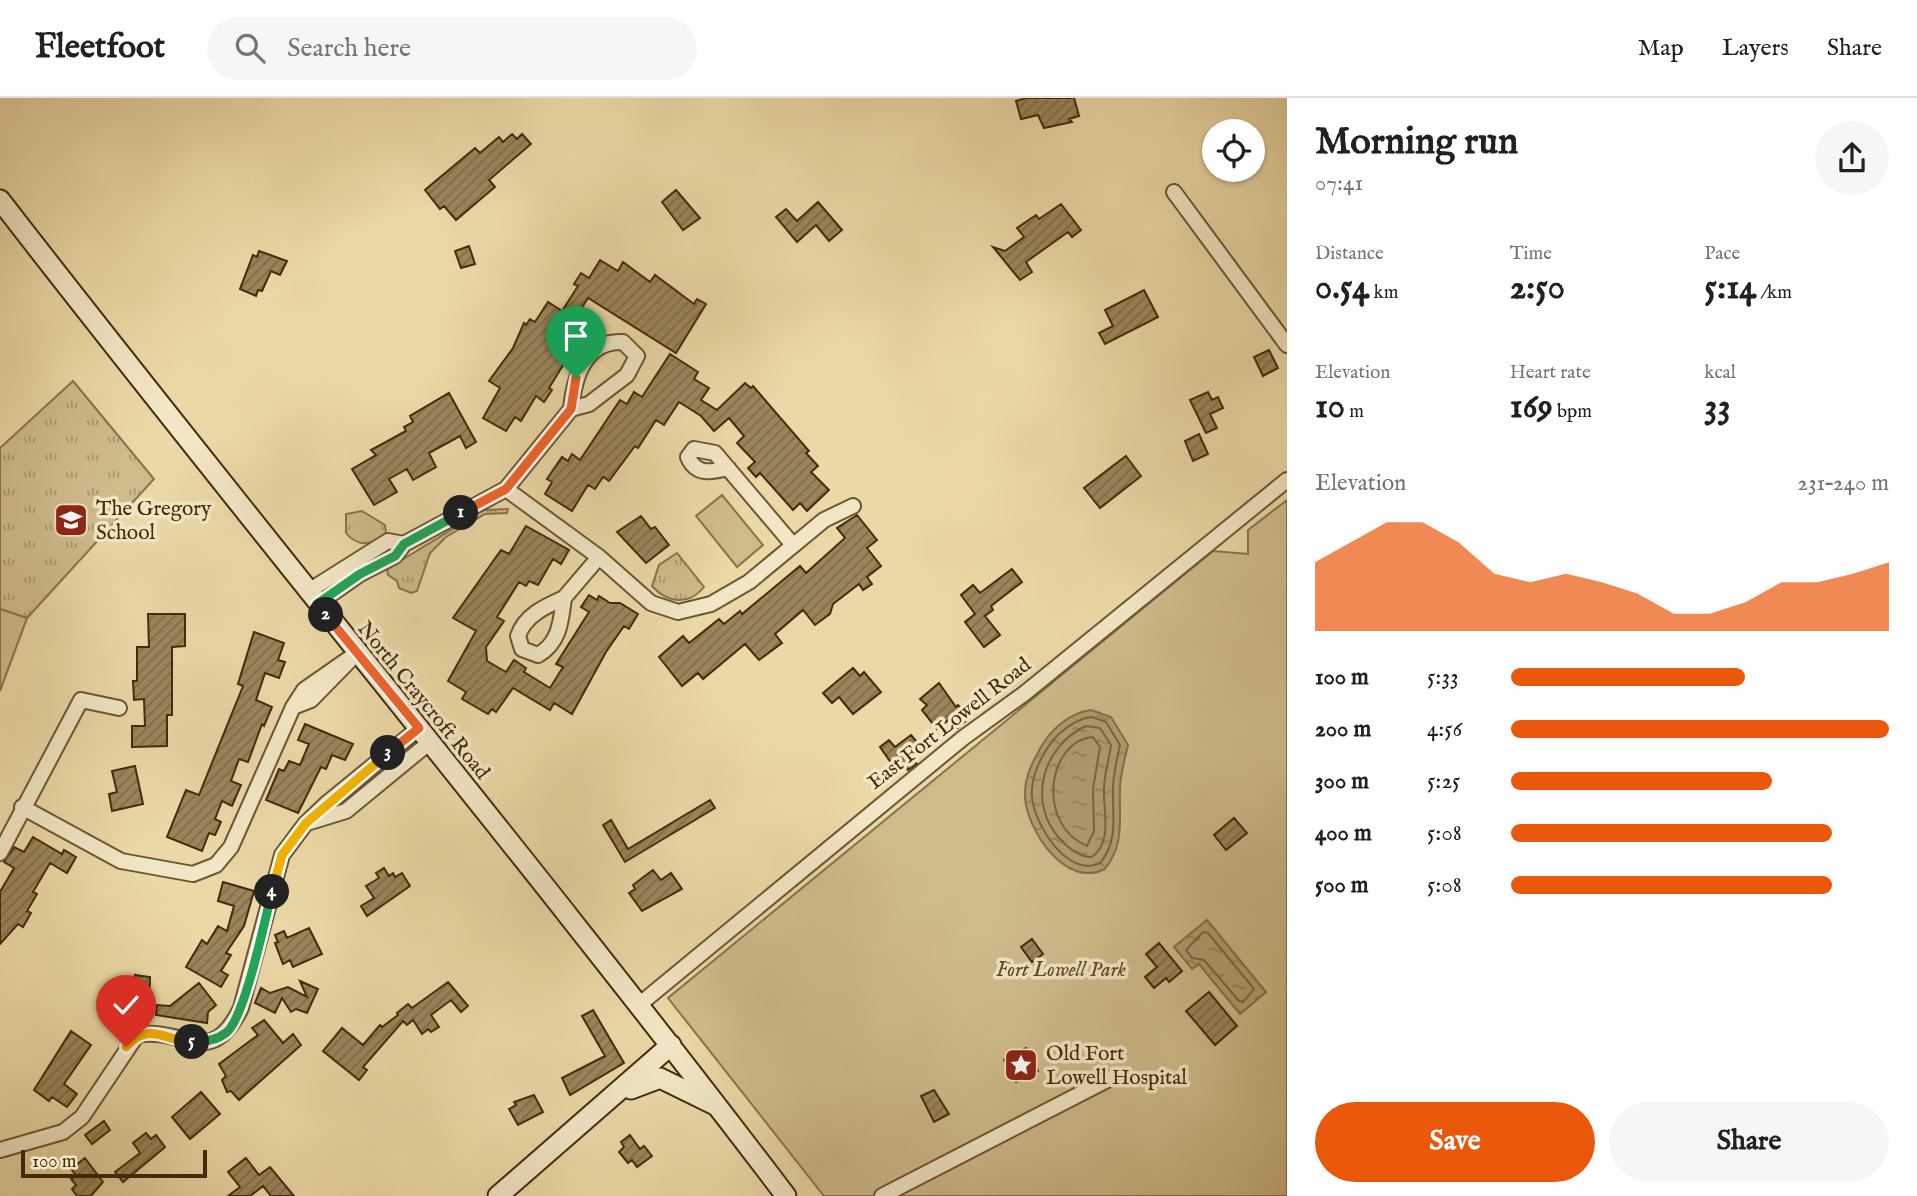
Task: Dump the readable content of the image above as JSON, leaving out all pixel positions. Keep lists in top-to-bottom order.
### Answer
{
  "streets": {
    "main road": ["North Craycroft Road"],
    "street": ["East Fort Lowell Road"]
  },
  "crossings": [
    ["North Craycroft Road", "East Fort Lowell Road"]
  ],
  "parks": ["Fort Lowell Park"],
  "places": {
    "school or university": ["The Gregory School"],
    "place": ["Old Fort Lowell Hospital"]
  },
  "scale_bar": "100 m",
  "page": {
    "header": "Fleetfoot",
    "search": "Search here",
    "nav": ["Map", "Layers", "Share"],
    "heading": ["Morning run", "07:41"],
    "stats": [
      ["Distance", "0.54 km"],
      ["Time", "2:50"],
      ["Pace", "5:14 /km"],
      ["Elevation", "10 m"],
      ["Heart rate", "169 bpm"],
      ["kcal", "33"]
    ],
    "chart": ["Elevation", "231–240 m"],
    "pins": [
      "1",
      "2",
      "3",
      "4",
      "5"
    ],
    "list": [
      {
        "name": "100 m",
        "note": "5:33"
      },
      {
        "name": "200 m",
        "note": "4:56"
      },
      {
        "name": "300 m",
        "note": "5:25"
      },
      {
        "name": "400 m",
        "note": "5:08"
      },
      {
        "name": "500 m",
        "note": "5:08"
      }
    ],
    "buttons": ["Save", "Share"],
    "scale": "100 m"
  }
}
